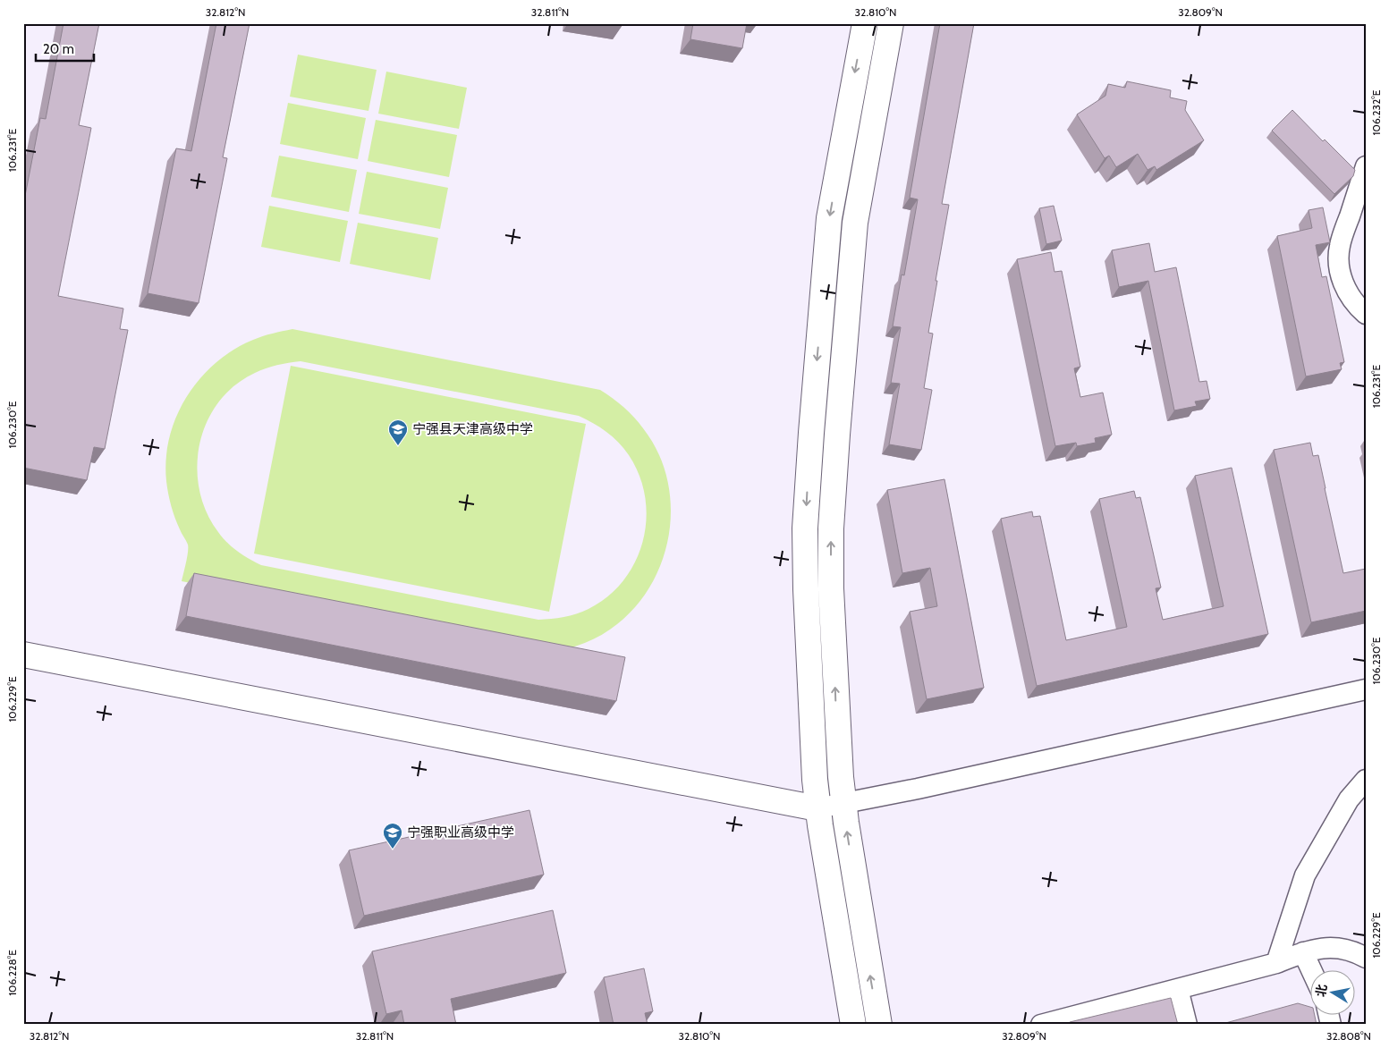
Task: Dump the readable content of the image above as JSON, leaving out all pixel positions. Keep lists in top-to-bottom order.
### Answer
{
  "places": {
    "school or university": ["宁强县天津高级中学", "宁强职业高级中学"]
  },
  "scale_bar": "20 m",
  "north": "left",
  "coordinates": [
    "32.812°N",
    "32.811°N",
    "32.810°N",
    "32.809°N",
    "106.232°E",
    "106.231°E",
    "106.230°E",
    "106.229°E",
    "106.228°E",
    "32.808°N"
  ]
}
